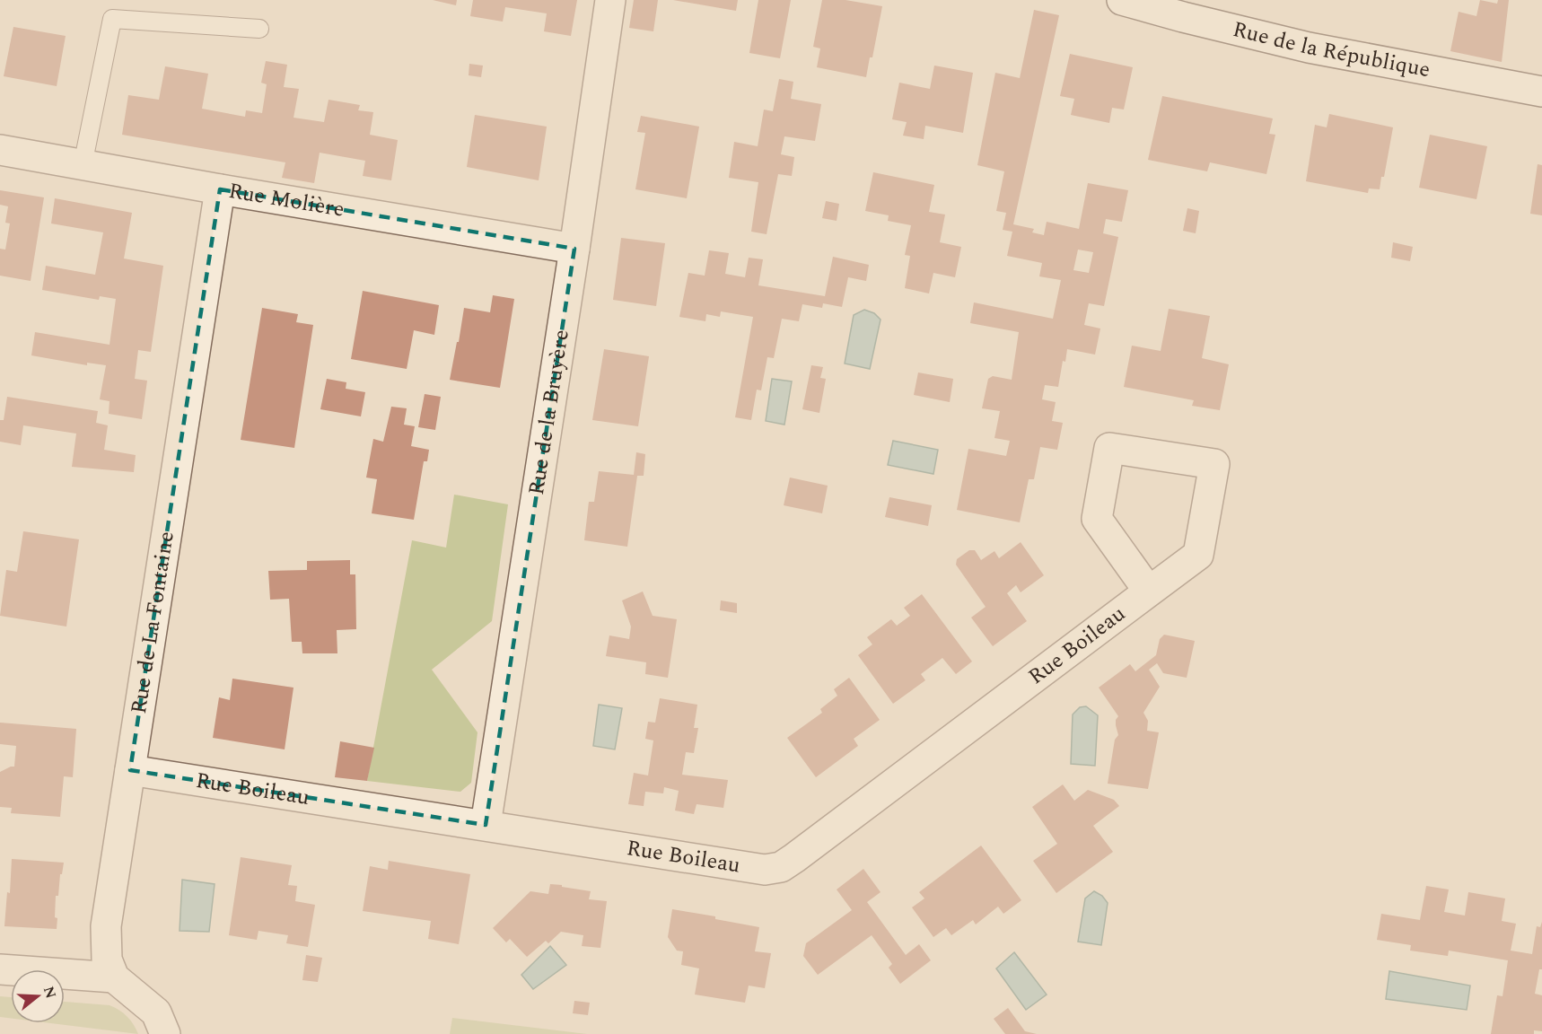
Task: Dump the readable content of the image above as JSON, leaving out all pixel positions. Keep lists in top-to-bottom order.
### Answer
{
  "streets": {
    "street": [
      "Rue de la République",
      "Rue Molière",
      "Rue de la Bruyère",
      "Rue de La Fontaine",
      "Rue Boileau"
    ]
  },
  "crossings": [
    ["Rue Molière", "Rue de la Bruyère"],
    ["Rue Molière", "Rue de La Fontaine"],
    ["Rue de la Bruyère", "Rue Boileau"],
    ["Rue de La Fontaine", "Rue Boileau"]
  ],
  "north": "right"
}
